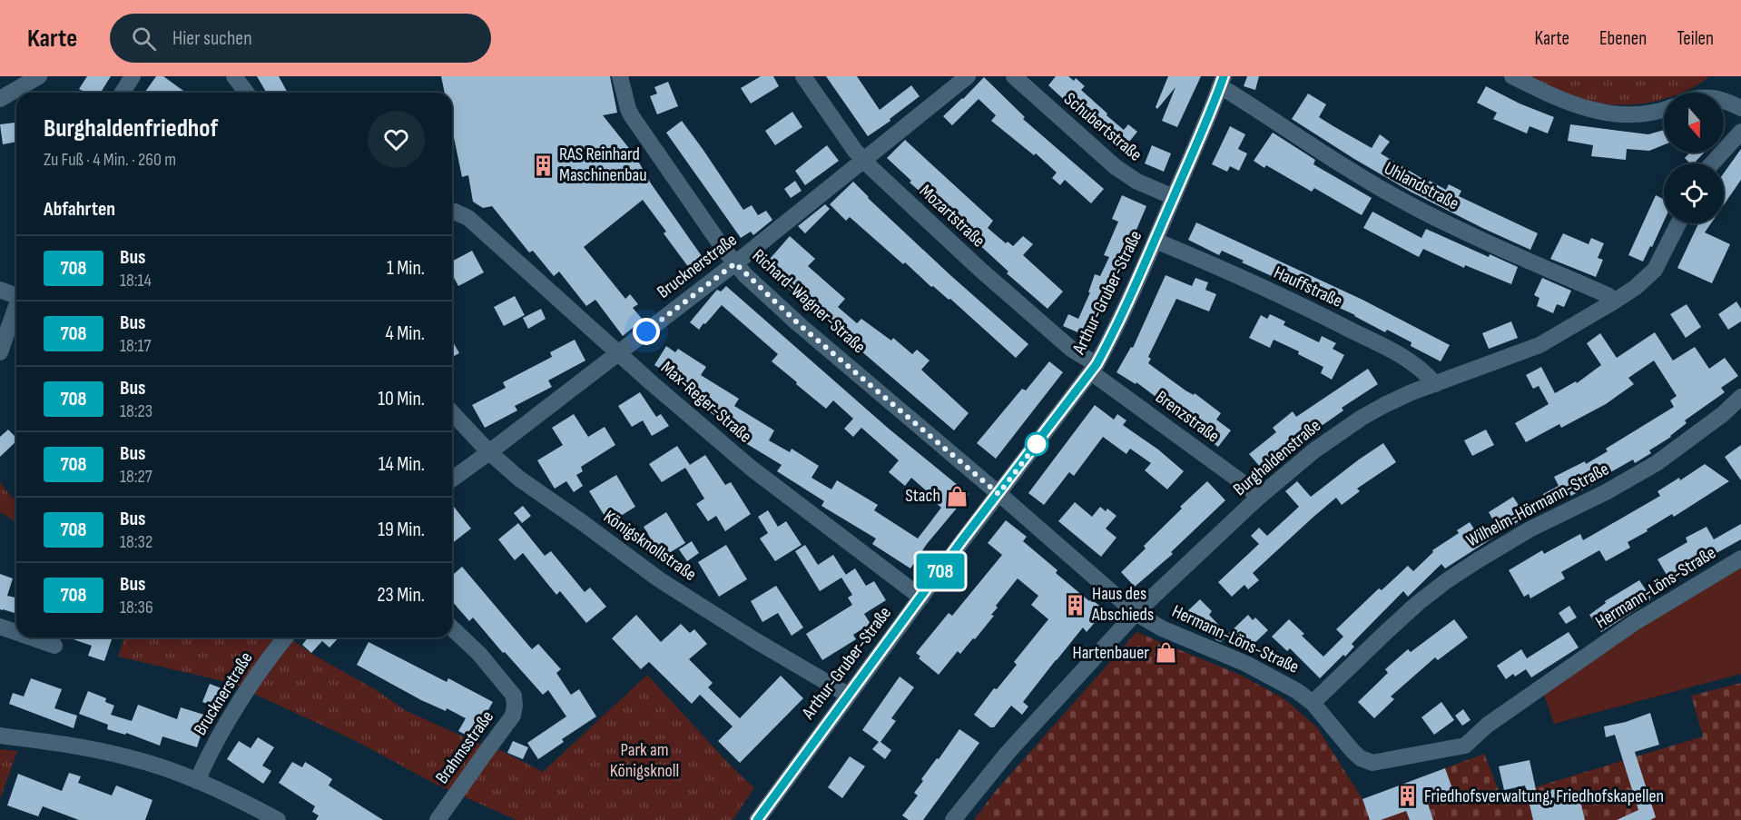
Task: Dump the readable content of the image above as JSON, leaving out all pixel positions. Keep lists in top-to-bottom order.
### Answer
{
  "streets": {
    "street": [
      "Schubertstraße",
      "Uhlandstraße",
      "Mozartstraße",
      "Brucknerstraße",
      "Hauffstraße",
      "Arthur-Gruber-Straße",
      "Richard-Wagner-Straße",
      "Max-Reger-Straße",
      "Brenzstraße",
      "Burghaldenstraße",
      "Wilhelm-Hörmann-Straße",
      "Königsknollstraße",
      "Hermann-Löns-Straße",
      "Brahmsstraße"
    ]
  },
  "crossings": [
    ["Schubertstraße", "Arthur-Gruber-Straße"],
    ["Uhlandstraße", "Arthur-Gruber-Straße"],
    ["Uhlandstraße", "Burghaldenstraße"],
    ["Mozartstraße", "Brucknerstraße"],
    ["Mozartstraße", "Arthur-Gruber-Straße"],
    ["Mozartstraße", "Brenzstraße"],
    ["Brucknerstraße", "Richard-Wagner-Straße"],
    ["Brucknerstraße", "Max-Reger-Straße"],
    ["Brucknerstraße", "Königsknollstraße"],
    ["Hauffstraße", "Arthur-Gruber-Straße"],
    ["Hauffstraße", "Burghaldenstraße"],
    ["Arthur-Gruber-Straße", "Richard-Wagner-Straße"],
    ["Arthur-Gruber-Straße", "Max-Reger-Straße"],
    ["Arthur-Gruber-Straße", "Brenzstraße"],
    ["Arthur-Gruber-Straße", "Königsknollstraße"],
    ["Arthur-Gruber-Straße", "Hermann-Löns-Straße"],
    ["Richard-Wagner-Straße", "Hermann-Löns-Straße"],
    ["Brenzstraße", "Burghaldenstraße"],
    ["Burghaldenstraße", "Hermann-Löns-Straße"],
    ["Wilhelm-Hörmann-Straße", "Hermann-Löns-Straße"]
  ],
  "parks": ["Park am Königsknoll"],
  "places": {
    "building": ["RAS Reinhard Maschinenbau", "Haus des Abschieds", "Friedhofsverwaltung, Friedhofskapellen"],
    "shop": ["Stach", "Hartenbauer"]
  },
  "lines": ["bus line 708"],
  "north": "bottom",
  "page": {
    "header": "Karte",
    "search": "Hier suchen",
    "nav": ["Karte", "Ebenen", "Teilen"],
    "on_map": "708",
    "heading": [
      ["Burghaldenfriedhof", "Zu Fuß · 4 Min. · 260 m"],
      "Abfahrten"
    ],
    "list": [
      {
        "mark": "708",
        "name": "Bus",
        "note": "18:14",
        "value": "1 Min."
      },
      {
        "mark": "708",
        "name": "Bus",
        "note": "18:17",
        "value": "4 Min."
      },
      {
        "mark": "708",
        "name": "Bus",
        "note": "18:23",
        "value": "10 Min."
      },
      {
        "mark": "708",
        "name": "Bus",
        "note": "18:27",
        "value": "14 Min."
      },
      {
        "mark": "708",
        "name": "Bus",
        "note": "18:32",
        "value": "19 Min."
      },
      {
        "mark": "708",
        "name": "Bus",
        "note": "18:36",
        "value": "23 Min."
      }
    ]
  }
}
